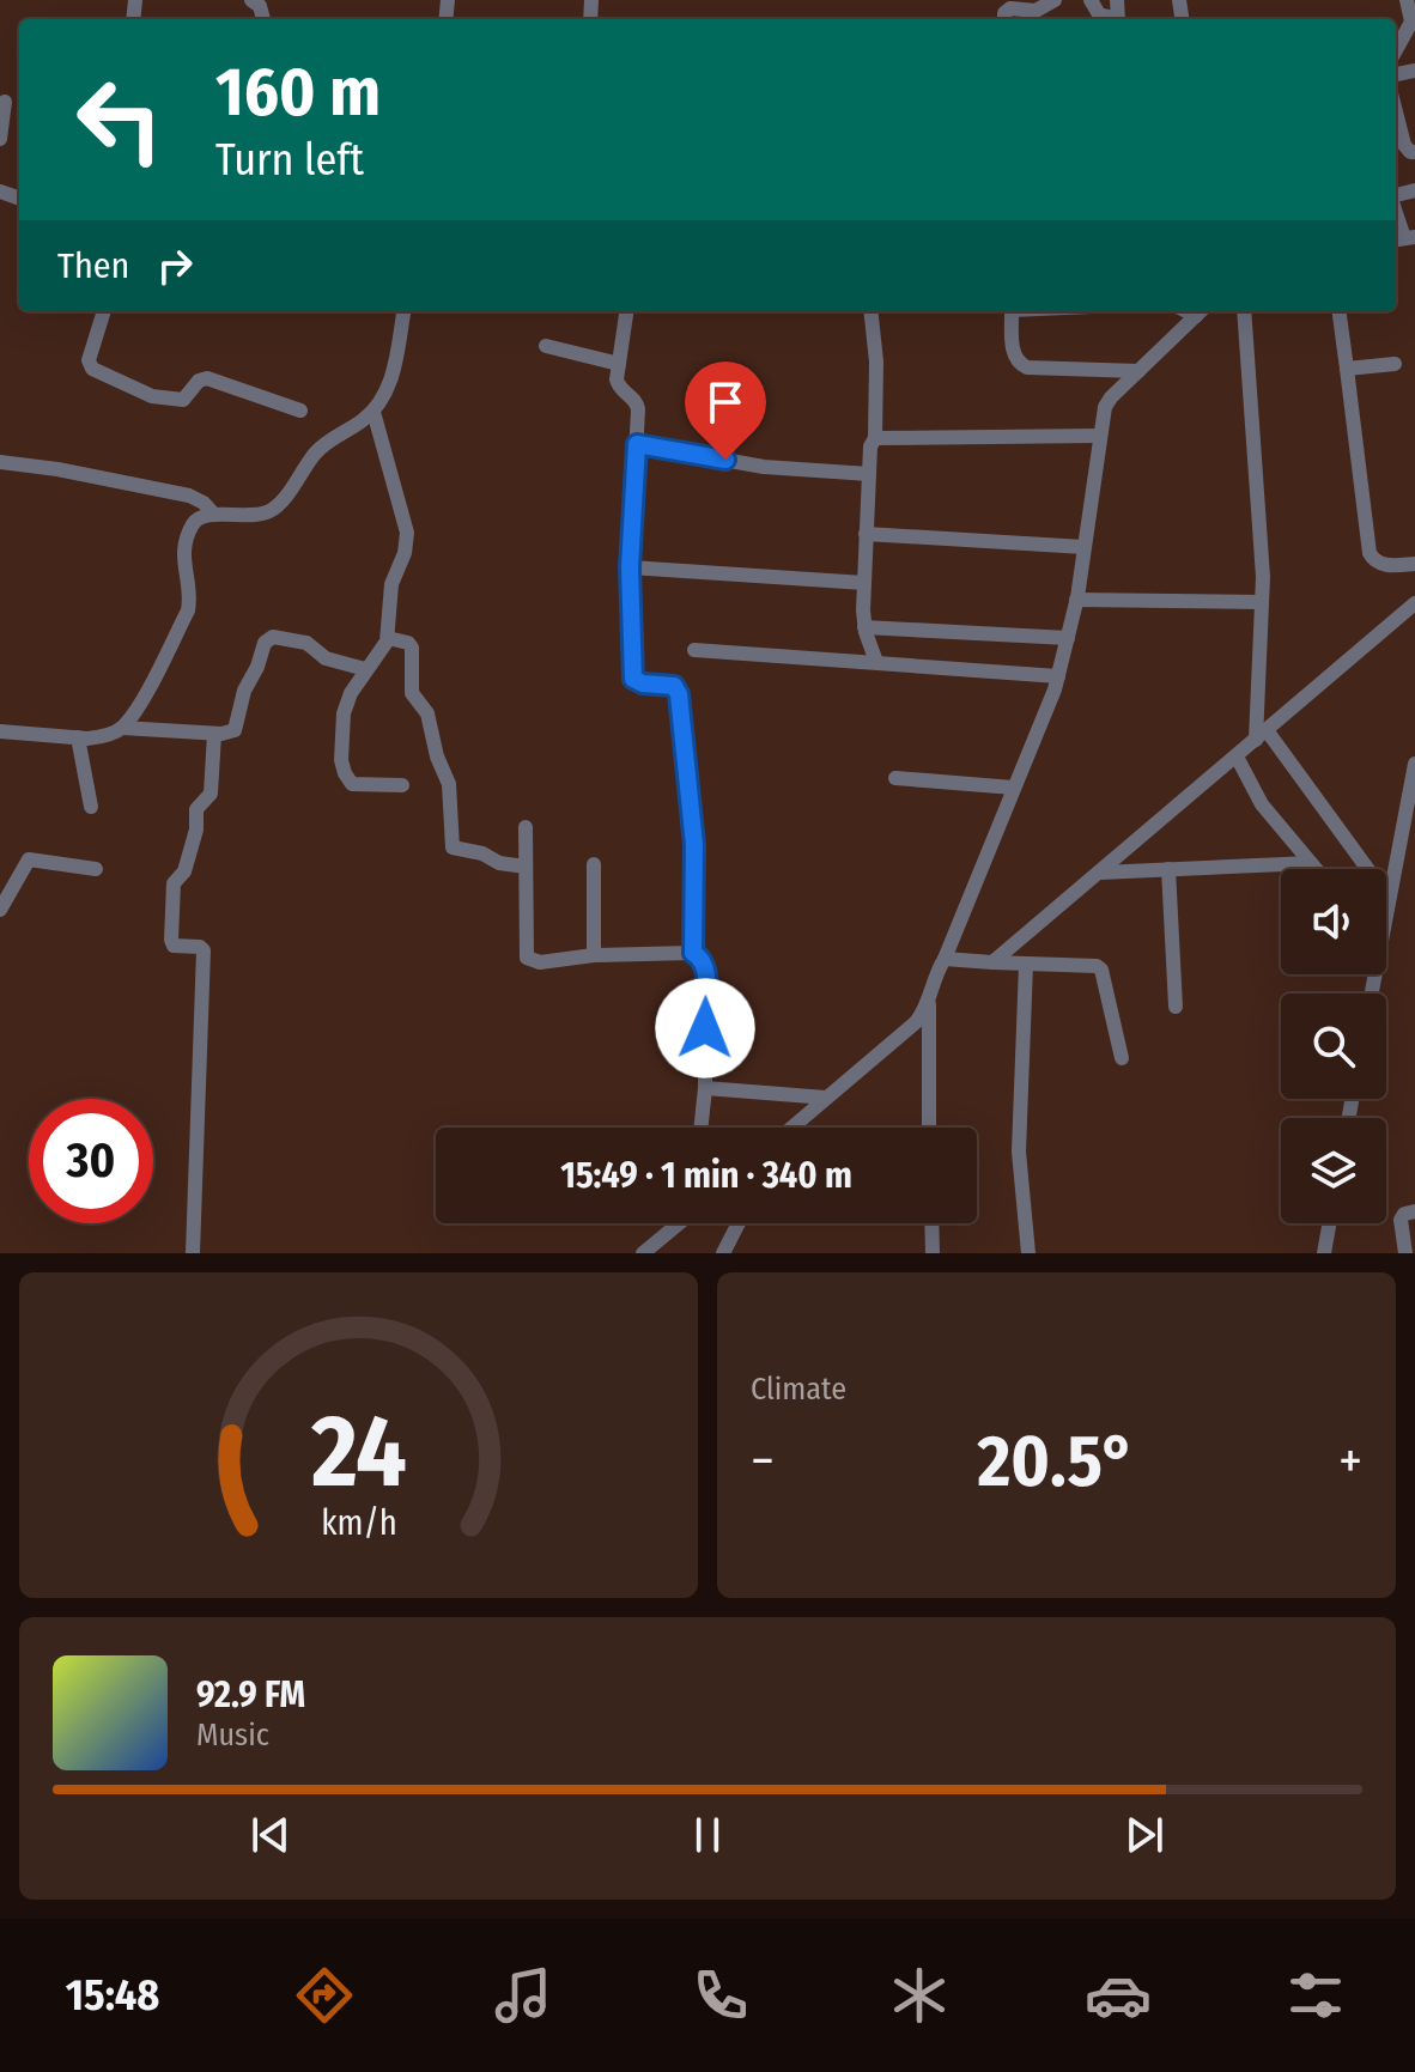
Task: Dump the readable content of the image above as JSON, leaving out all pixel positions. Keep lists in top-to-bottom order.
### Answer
{
  "page": {
    "turn": ["160 m", "Turn left"],
    "then": "Then",
    "limit": "30",
    "trip": "15:49 · 1 min · 340 m",
    "tile": "Climate",
    "heat": ["−", "20.5°", "+"],
    "song": ["92.9 FM", "Music"],
    "tabs": "15:48",
    "gauge": ["24", "km/h"]
  }
}
